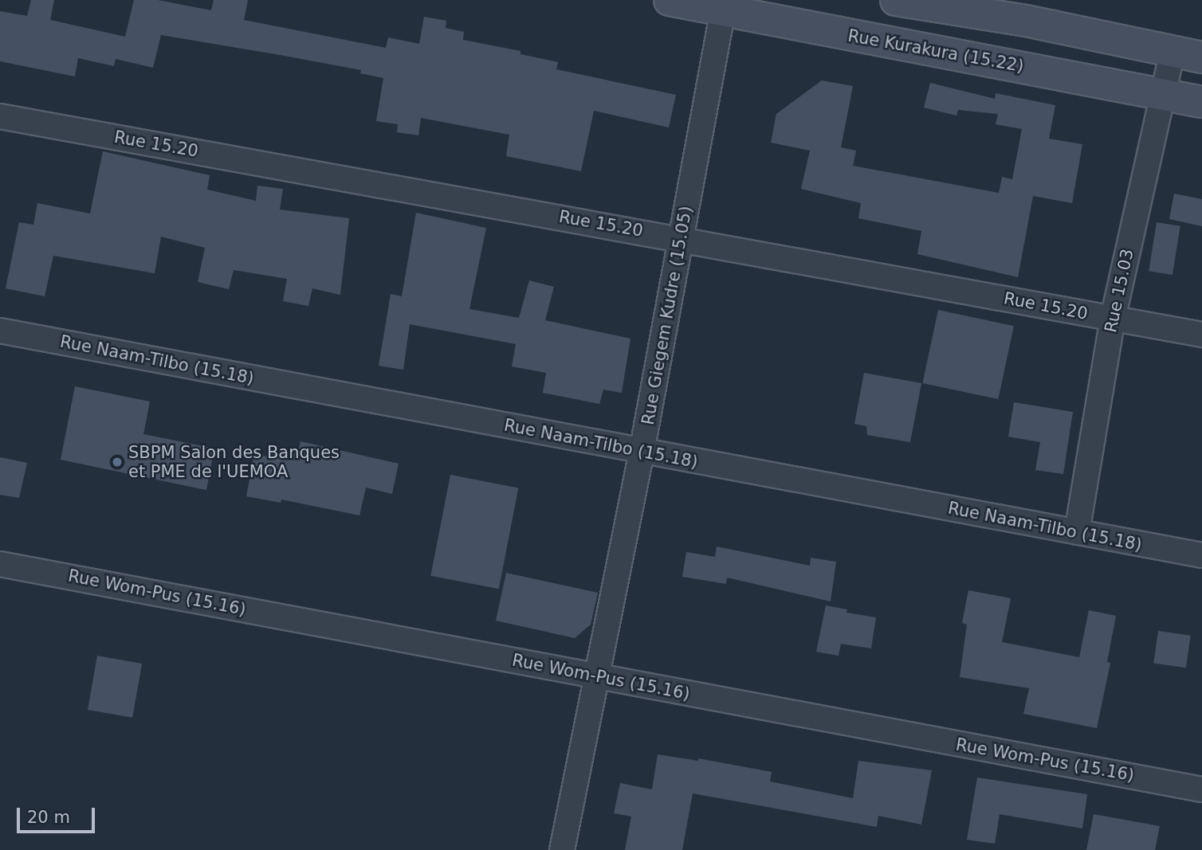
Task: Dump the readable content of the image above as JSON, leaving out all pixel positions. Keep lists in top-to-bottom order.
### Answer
{
  "streets": {
    "main road": ["Rue Kurakura (15.22)"],
    "street": [
      "Rue 15.20",
      "Rue 15.03",
      "Rue Giegem Kudre (15.05)",
      "Rue Naam-Tilbo (15.18)",
      "Rue Wom-Pus (15.16)"
    ]
  },
  "crossings": [
    ["Rue Kurakura (15.22)", "Rue 15.03"],
    ["Rue Kurakura (15.22)", "Rue Giegem Kudre (15.05)"],
    ["Rue 15.20", "Rue 15.03"],
    ["Rue 15.20", "Rue Giegem Kudre (15.05)"],
    ["Rue 15.03", "Rue Naam-Tilbo (15.18)"],
    ["Rue Giegem Kudre (15.05)", "Rue Naam-Tilbo (15.18)"],
    ["Rue Giegem Kudre (15.05)", "Rue Wom-Pus (15.16)"]
  ],
  "places": ["SBPM Salon des Banques et PME de l'UEMOA"],
  "scale_bar": "20 m"
}
